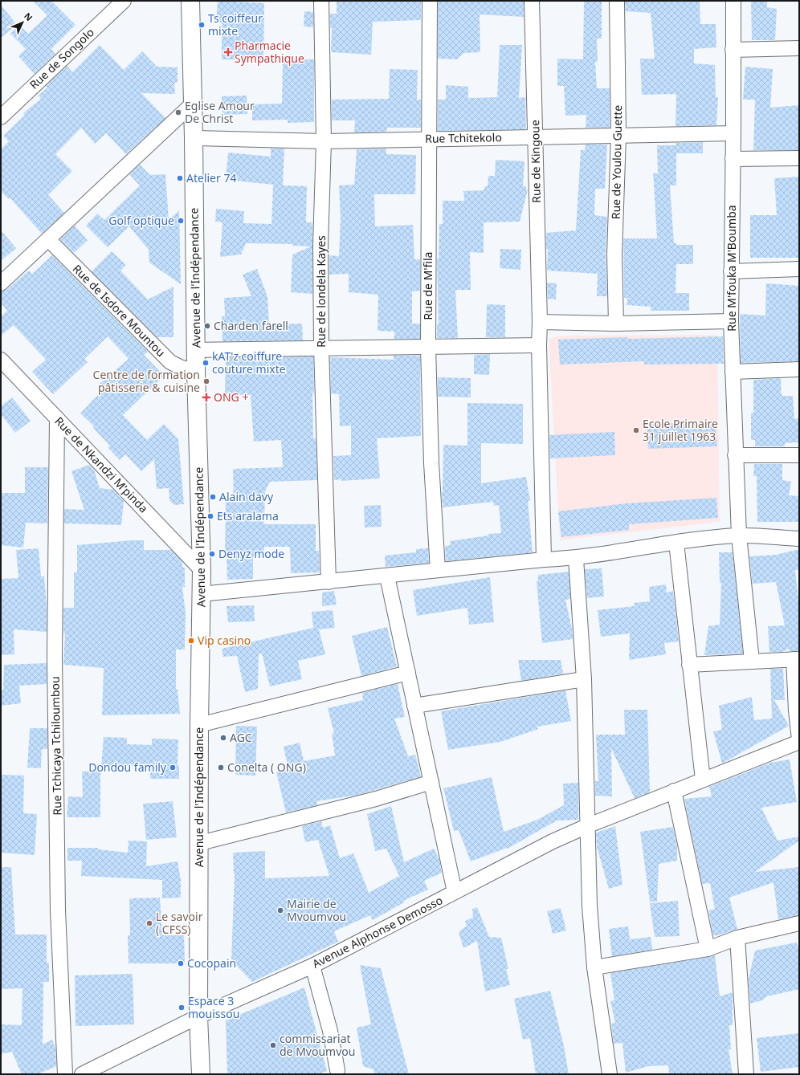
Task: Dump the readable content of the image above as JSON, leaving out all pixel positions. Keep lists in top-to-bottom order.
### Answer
{
  "streets": {
    "street": [
      "Rue de Songolo",
      "Rue Tchitekolo",
      "Rue de Kingoue",
      "Rue de Youlou Guette",
      "Rue M'fouka M'Boumba",
      "Avenue de l'Indépendance",
      "Rue de M'fila",
      "Rue de londela Kayes",
      "Rue de Isdore Mountou",
      "Rue de Nkandzi M'pinda",
      "Rue Tchicaya Tchiloumbou",
      "Avenue Alphonse Demosso"
    ]
  },
  "crossings": [
    ["Rue Tchitekolo", "Rue de Kingoue"],
    ["Rue Tchitekolo", "Rue de Youlou Guette"],
    ["Rue Tchitekolo", "Rue M'fouka M'Boumba"],
    ["Rue Tchitekolo", "Avenue de l'Indépendance"],
    ["Rue Tchitekolo", "Rue de M'fila"],
    ["Rue Tchitekolo", "Rue de londela Kayes"],
    ["Avenue de l'Indépendance", "Rue de Isdore Mountou"],
    ["Avenue de l'Indépendance", "Rue de Nkandzi M'pinda"],
    ["Avenue de l'Indépendance", "Avenue Alphonse Demosso"],
    ["Rue de Nkandzi M'pinda", "Rue Tchicaya Tchiloumbou"]
  ],
  "places": {
    "other": [
      "Ts coiffeur mixte",
      "Eglise Amour De Christ",
      "Atelier 74",
      "Golf optique",
      "Charden farell",
      "kAT'z coiffure couture mixte",
      "Centre de formation pâtisserie & cuisine",
      "Ecole Primaire 31 juillet 1963",
      "Alain davy",
      "Ets aralama",
      "Denyz mode",
      "Vip casino",
      "AGC",
      "Dondou family",
      "Conelta ( ONG)",
      "Mairie de Mvoumvou",
      "Le savoir ( CFSS)",
      "Cocopain",
      "Espace 3 mouissou",
      "commissariat de Mvoumvou"
    ],
    "health": ["Pharmacie Sympathique", "ONG +"]
  },
  "north": "top right"
}
